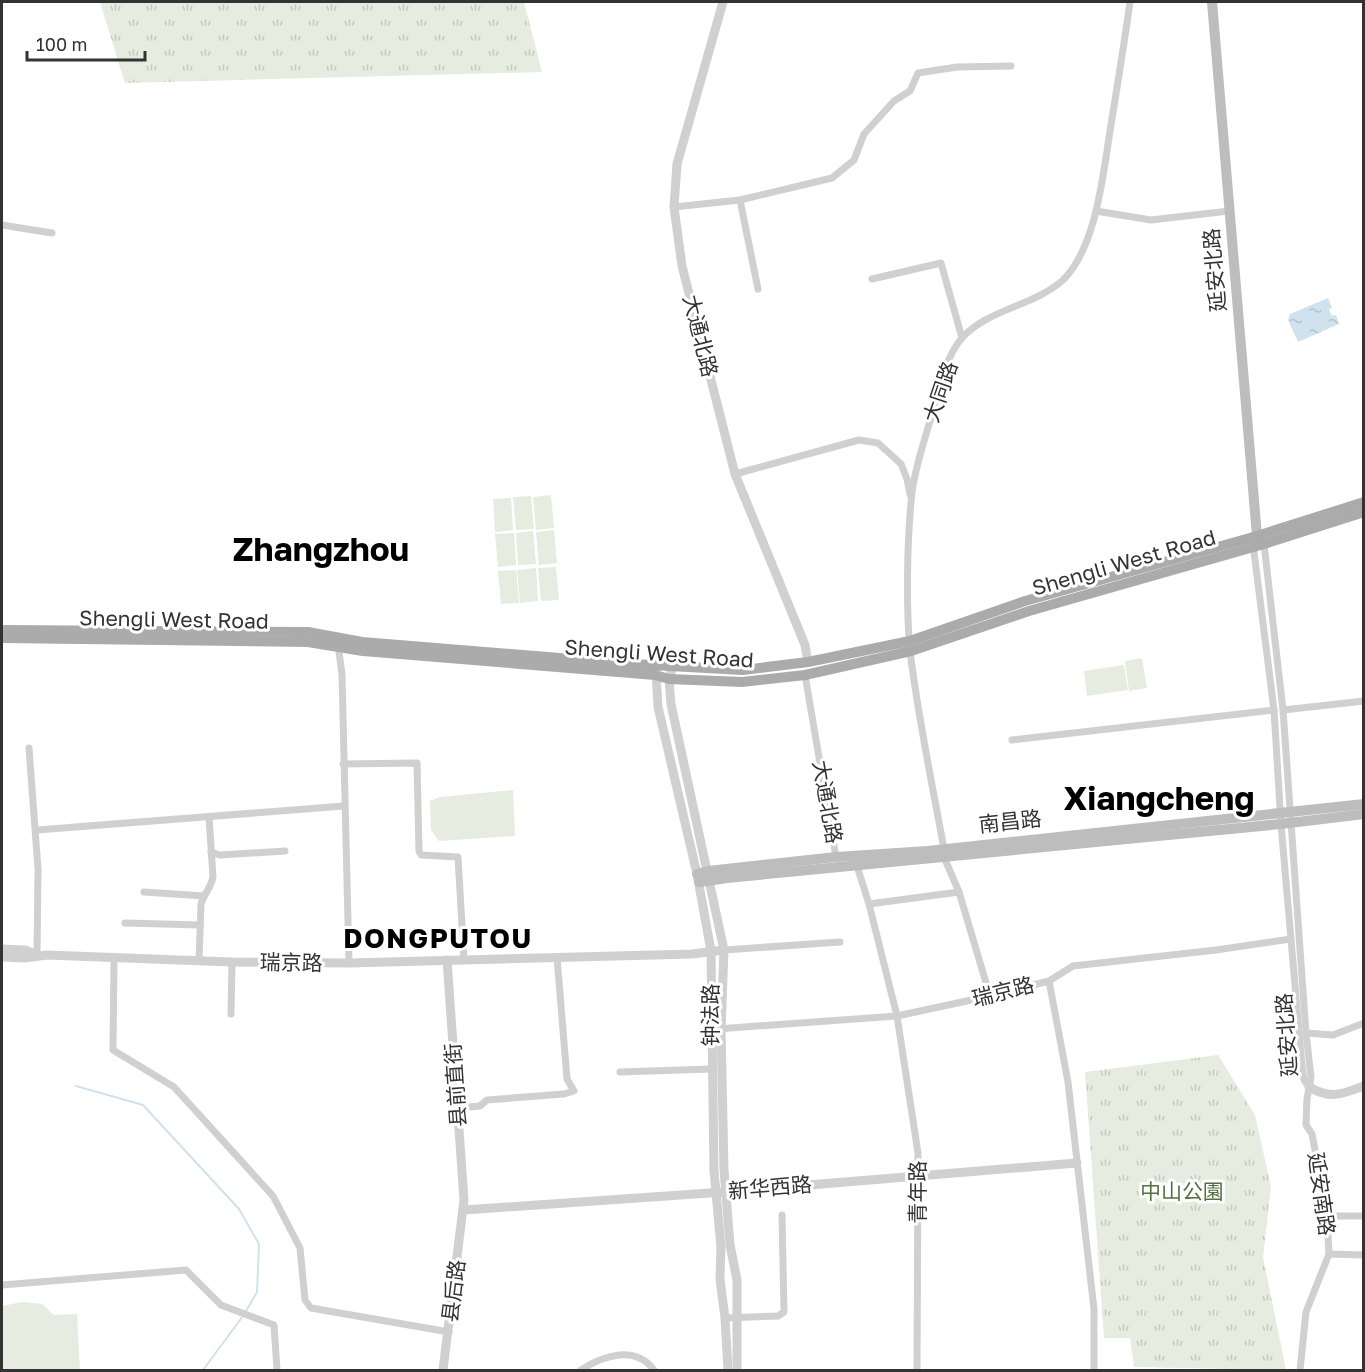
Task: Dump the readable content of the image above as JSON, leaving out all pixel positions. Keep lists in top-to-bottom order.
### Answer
{
  "streets": {
    "main road": ["延安北路", "Shengli West Road", "南昌路"],
    "street": [
      "大通北路",
      "大同路",
      "瑞京路",
      "钟法路",
      "县前直街",
      "新华西路",
      "青年路",
      "延安南路",
      "县后路"
    ]
  },
  "crossings": [
    ["延安北路", "Shengli West Road"],
    ["延安北路", "南昌路"],
    ["延安北路", "瑞京路"],
    ["延安北路", "延安南路"],
    ["大通北路", "Shengli West Road"],
    ["大通北路", "南昌路"],
    ["大同路", "Shengli West Road"],
    ["大同路", "南昌路"],
    ["大同路", "瑞京路"],
    ["Shengli West Road", "钟法路"],
    ["南昌路", "钟法路"],
    ["南昌路", "青年路"],
    ["瑞京路", "钟法路"],
    ["瑞京路", "县前直街"],
    ["瑞京路", "青年路"],
    ["钟法路", "新华西路"],
    ["县前直街", "新华西路"],
    ["县前直街", "县后路"],
    ["新华西路", "青年路"],
    ["新华西路", "县后路"]
  ],
  "districts": ["Zhangzhou", "Xiangcheng", "DONGPUTOU"],
  "parks": ["中山公園"],
  "scale_bar": "100 m"
}
